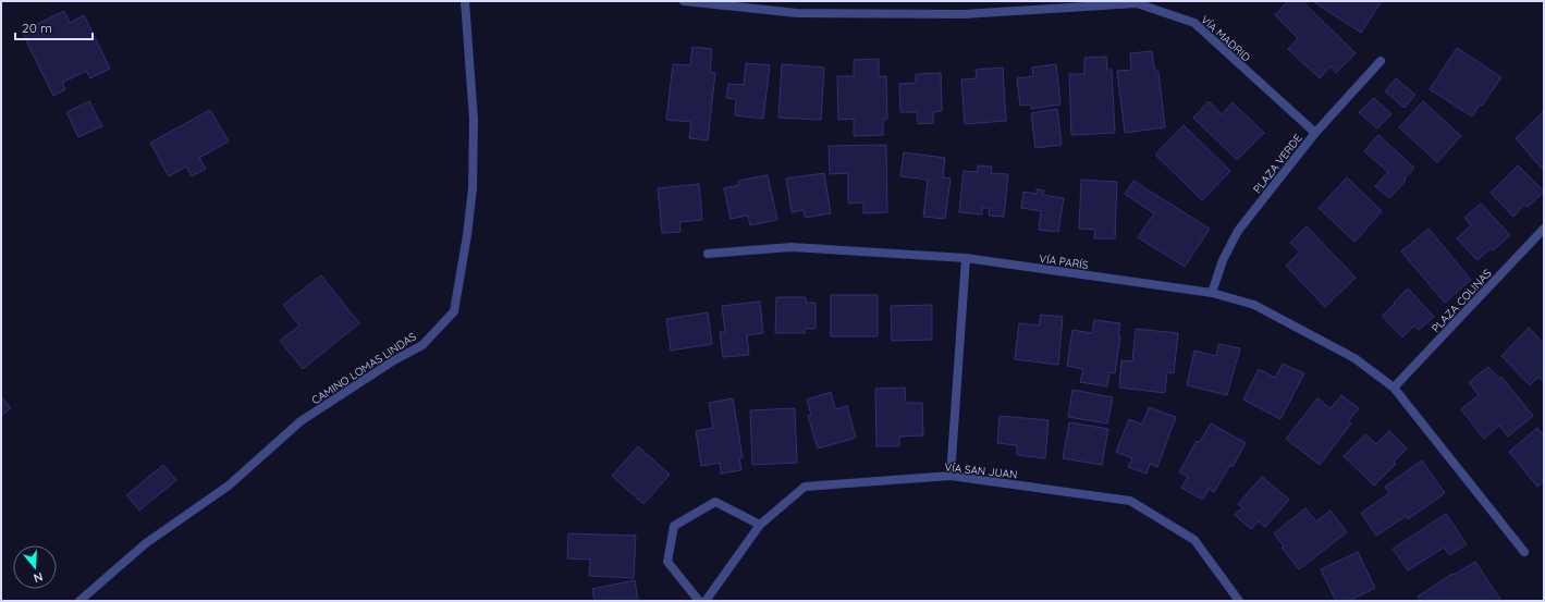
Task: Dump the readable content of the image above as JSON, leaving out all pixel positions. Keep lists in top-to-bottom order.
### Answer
{
  "streets": {
    "street": [
      "VÍA MADRID",
      "PLAZA VERDE",
      "VÍA PARÍS",
      "PLAZA COLINAS",
      "CAMINO LOMAS LINDAS",
      "VÍA SAN JUAN"
    ]
  },
  "crossings": [
    ["VÍA MADRID", "PLAZA VERDE"],
    ["PLAZA VERDE", "VÍA PARÍS"],
    ["VÍA PARÍS", "PLAZA COLINAS"]
  ],
  "scale_bar": "20 m",
  "north": "bottom"
}
